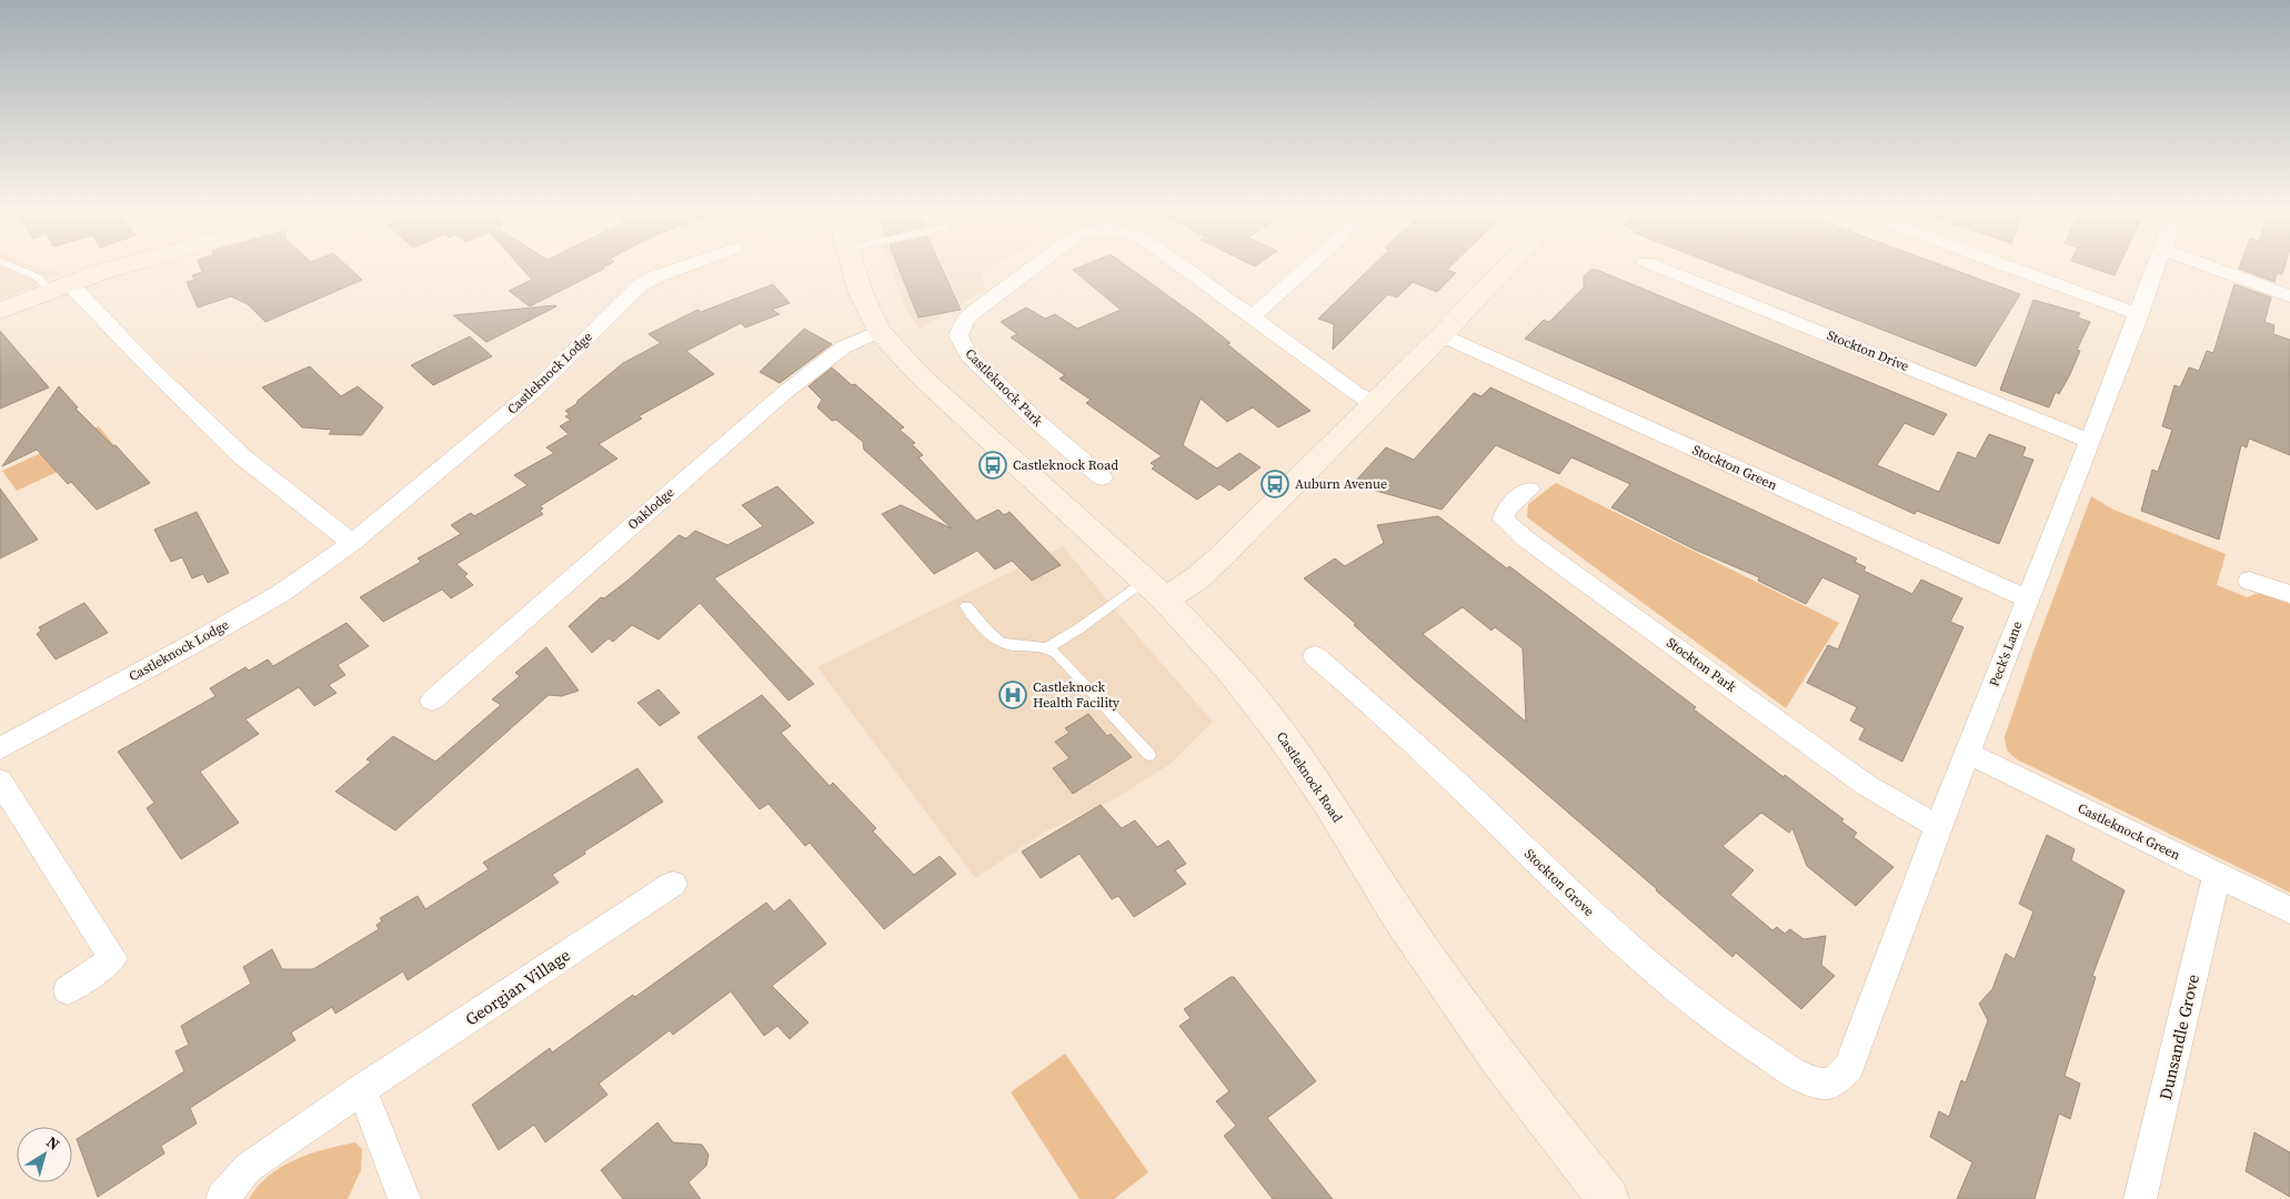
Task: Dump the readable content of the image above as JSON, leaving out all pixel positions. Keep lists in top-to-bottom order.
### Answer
{
  "streets": {
    "main road": ["Castleknock Road"],
    "street": [
      "Stockton Drive",
      "Castleknock Lodge",
      "Castleknock Park",
      "Stockton Green",
      "Oaklodge",
      "Peck's Lane",
      "Stockton Park",
      "Castleknock Green",
      "Stockton Grove",
      "Georgian Village",
      "Dunsandle Grove"
    ]
  },
  "crossings": [
    ["Stockton Drive", "Peck's Lane"],
    ["Stockton Green", "Peck's Lane"],
    ["Oaklodge", "Castleknock Road"],
    ["Peck's Lane", "Stockton Park"],
    ["Peck's Lane", "Castleknock Green"],
    ["Peck's Lane", "Stockton Grove"],
    ["Castleknock Green", "Dunsandle Grove"]
  ],
  "places": {
    "bus stop": ["Castleknock Road", "Auburn Avenue"],
    "hospital": ["Castleknock Health Facility"]
  },
  "north": "top right"
}
